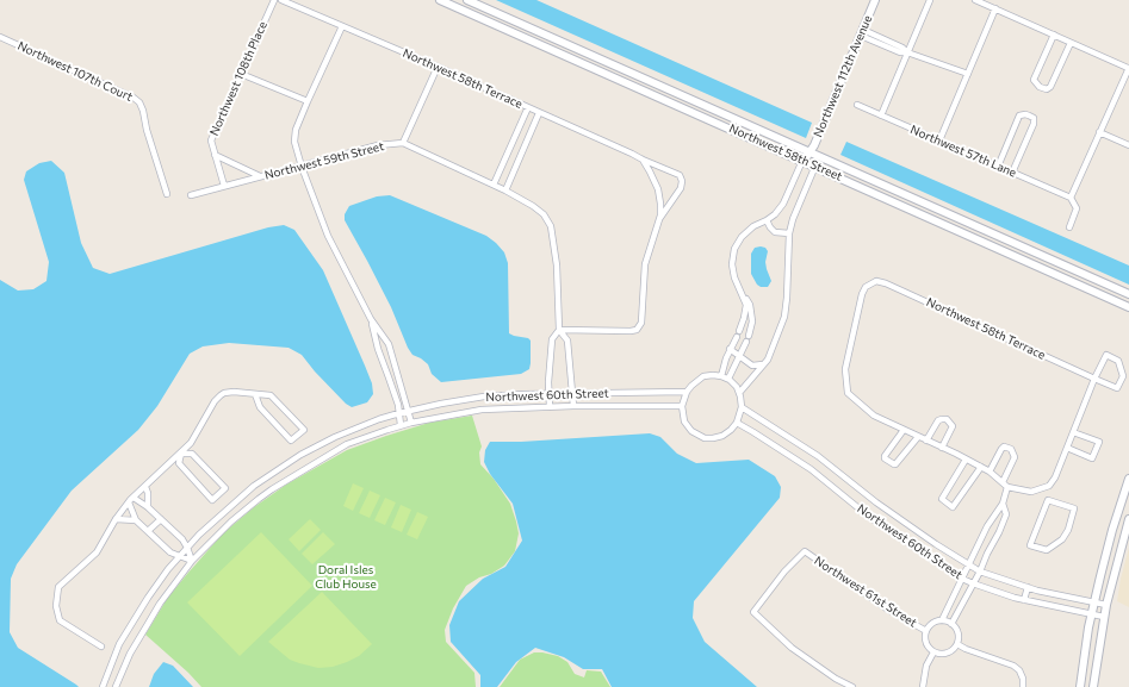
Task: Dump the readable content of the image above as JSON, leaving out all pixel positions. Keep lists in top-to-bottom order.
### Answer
{
  "streets": {
    "street": [
      "Northwest 107th Court",
      "Northwest 112th Avenue",
      "Northwest 108th Place",
      "Northwest 58th Terrace",
      "Northwest 57th Lane",
      "Northwest 58th Street",
      "Northwest 59th Street",
      "Northwest 60th Street",
      "Northwest 61st Street"
    ]
  },
  "crossings": [
    ["Northwest 112th Avenue", "Northwest 58th Street"],
    ["Northwest 112th Avenue", "Northwest 60th Street"],
    ["Northwest 108th Place", "Northwest 59th Street"]
  ],
  "parks": ["Doral Isles Club House"]
}
